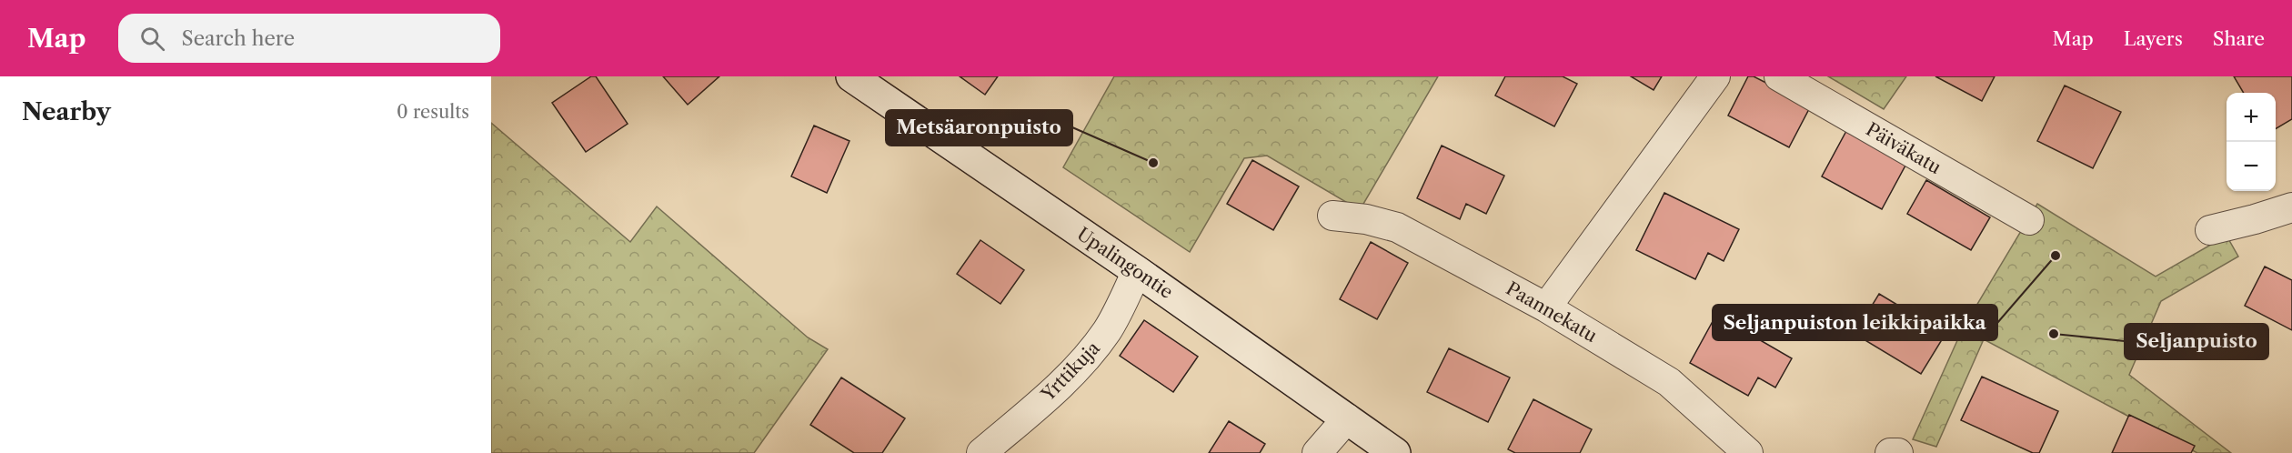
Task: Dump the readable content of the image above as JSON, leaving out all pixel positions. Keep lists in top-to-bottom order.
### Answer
{
  "streets": {
    "street": [
      "Päiväkatu",
      "Upalingontie",
      "Paannekatu",
      "Yrttikuja"
    ]
  },
  "crossings": [
    ["Upalingontie", "Yrttikuja"]
  ],
  "places": ["Metsäaronpuisto", "Seljanpuiston leikkipaikka", "Seljanpuisto"],
  "page": {
    "header": "Map",
    "search": "Search here",
    "nav": ["Map", "Layers", "Share"],
    "heading": ["Nearby", "0 results"],
    "map_buttons": ["+", "−"]
  }
}
